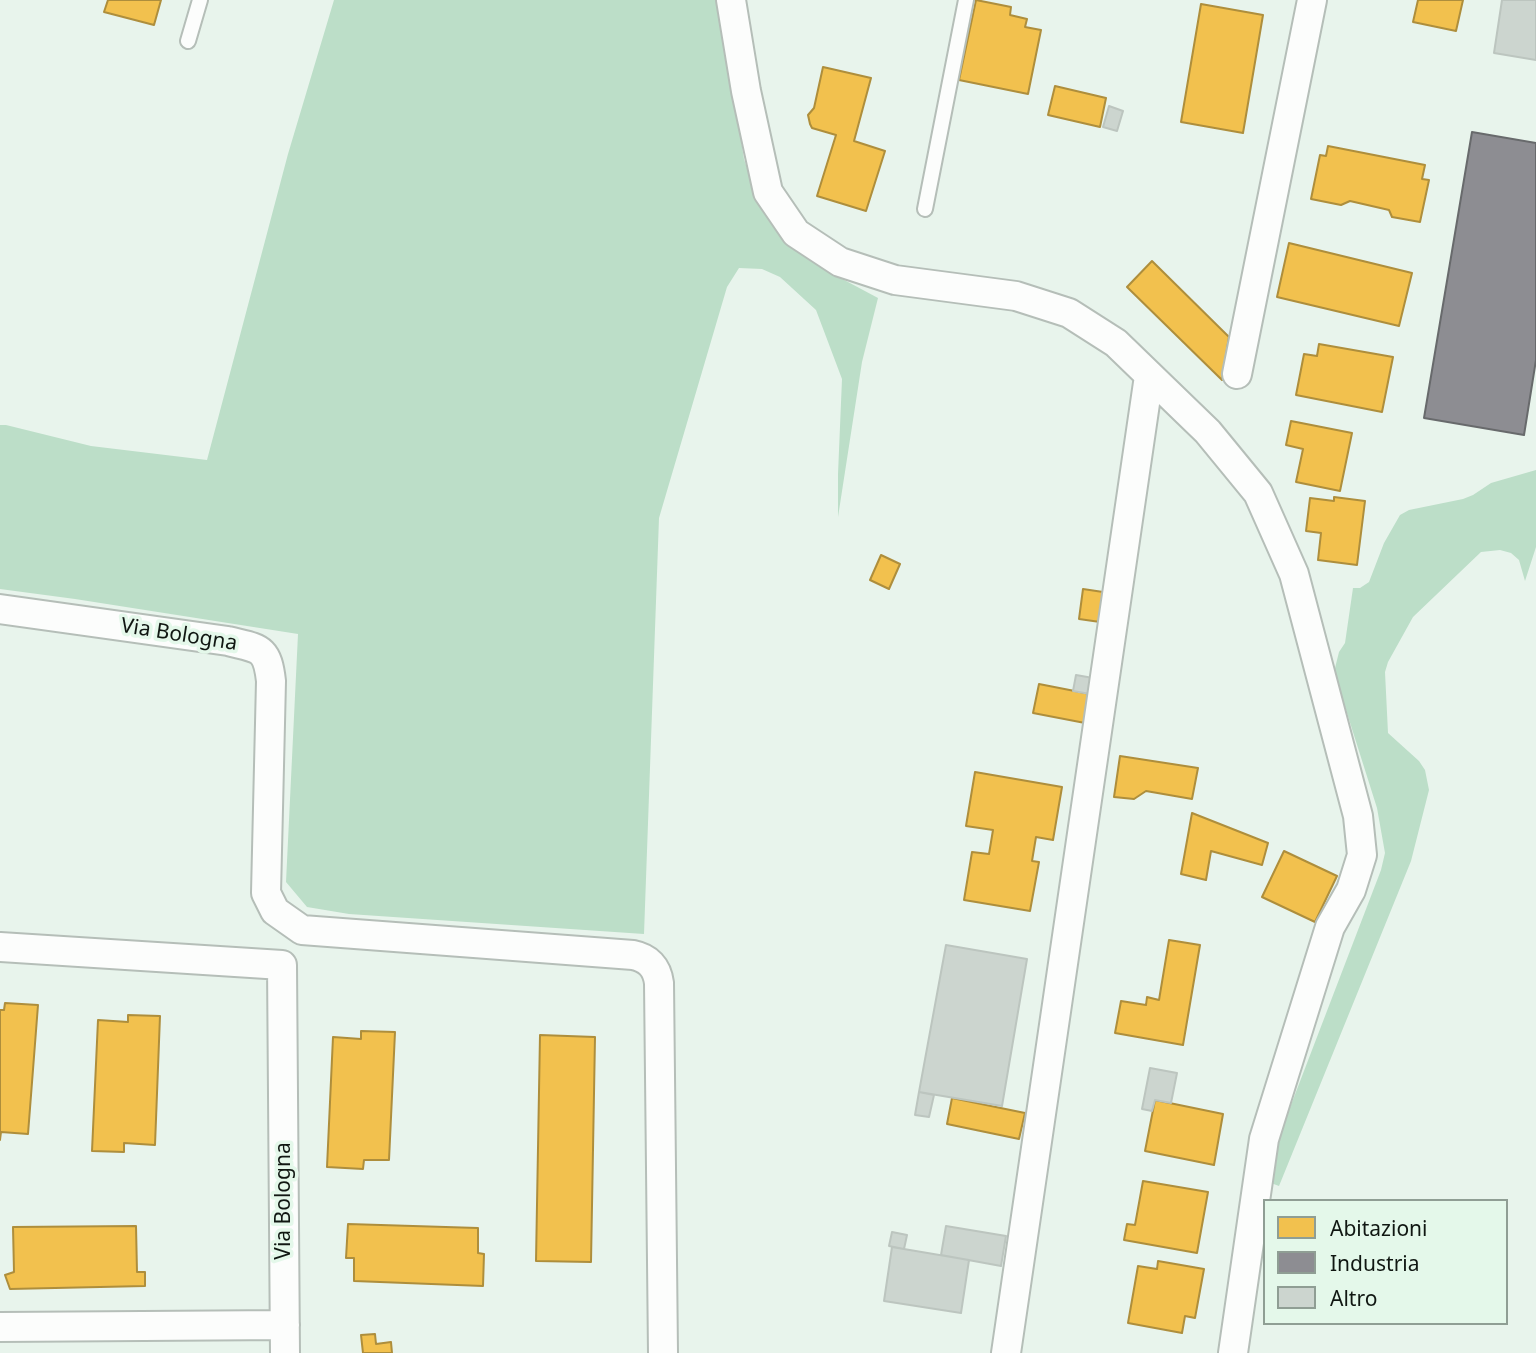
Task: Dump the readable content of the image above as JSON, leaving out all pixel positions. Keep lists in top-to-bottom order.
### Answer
{
  "streets": {
    "street": ["Via Bologna"]
  },
  "legend": ["Abitazioni", "Industria", "Altro"]
}
